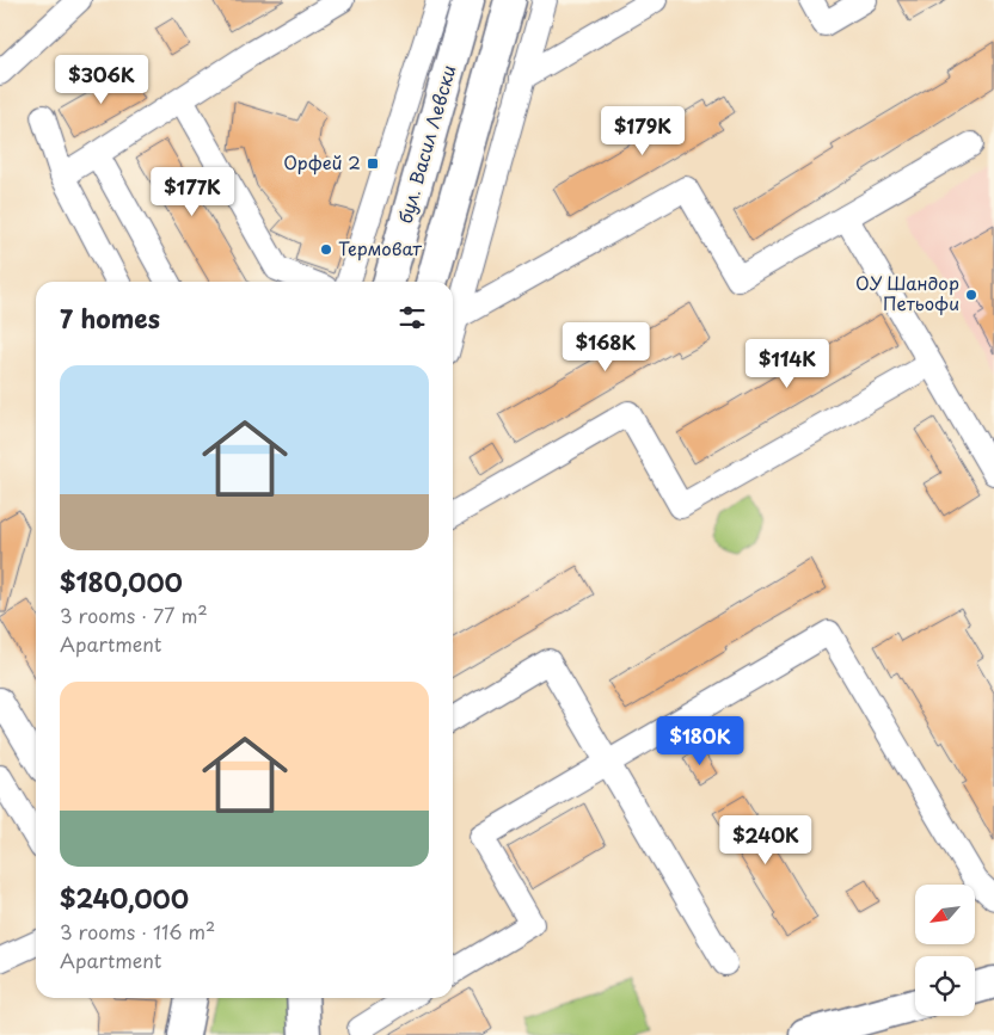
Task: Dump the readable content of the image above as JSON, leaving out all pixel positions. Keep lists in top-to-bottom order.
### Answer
{
  "streets": {
    "main road": ["бул. Васил Левски"]
  },
  "places": {
    "transit": ["Орфей 2"],
    "other": ["Термоват", "ОУ Шандор Петьофи"]
  },
  "north": "bottom left",
  "page": {
    "price": [
      "$306K",
      "$179K",
      "$177K",
      "$168K",
      "$114K",
      "$180K",
      "$240K"
    ],
    "heading": "7 homes",
    "list": [
      {
        "name": "$180,000",
        "note": "3 rooms · 77 m² · Apartment"
      },
      {
        "name": "$240,000",
        "note": "3 rooms · 116 m² · Apartment"
      }
    ]
  }
}
